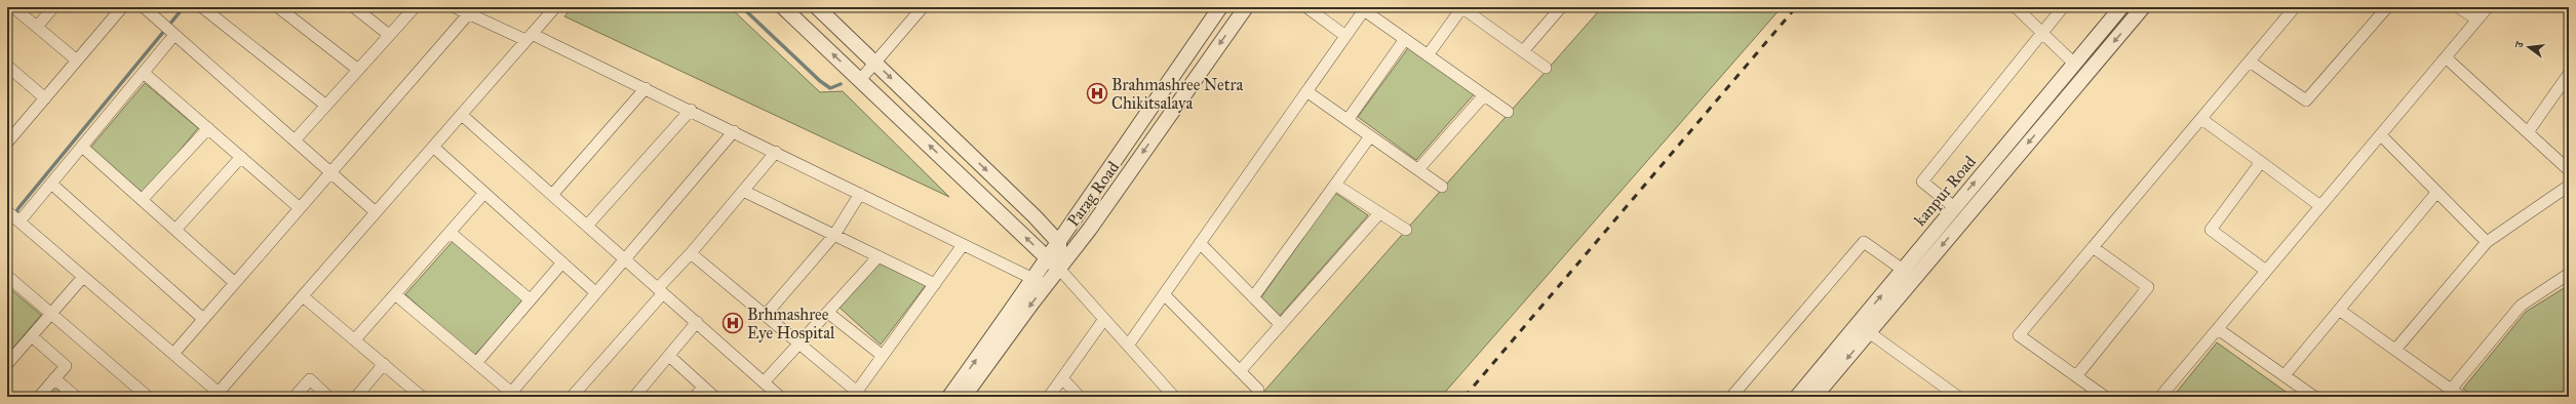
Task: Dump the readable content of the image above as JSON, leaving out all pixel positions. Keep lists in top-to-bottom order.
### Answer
{
  "streets": {
    "street": ["kanpur Road", "Parag Road"]
  },
  "places": {
    "hospital": ["Brahmashree Netra Chikitsalaya", "Brhmashree Eye Hospital"]
  },
  "north": "left"
}
